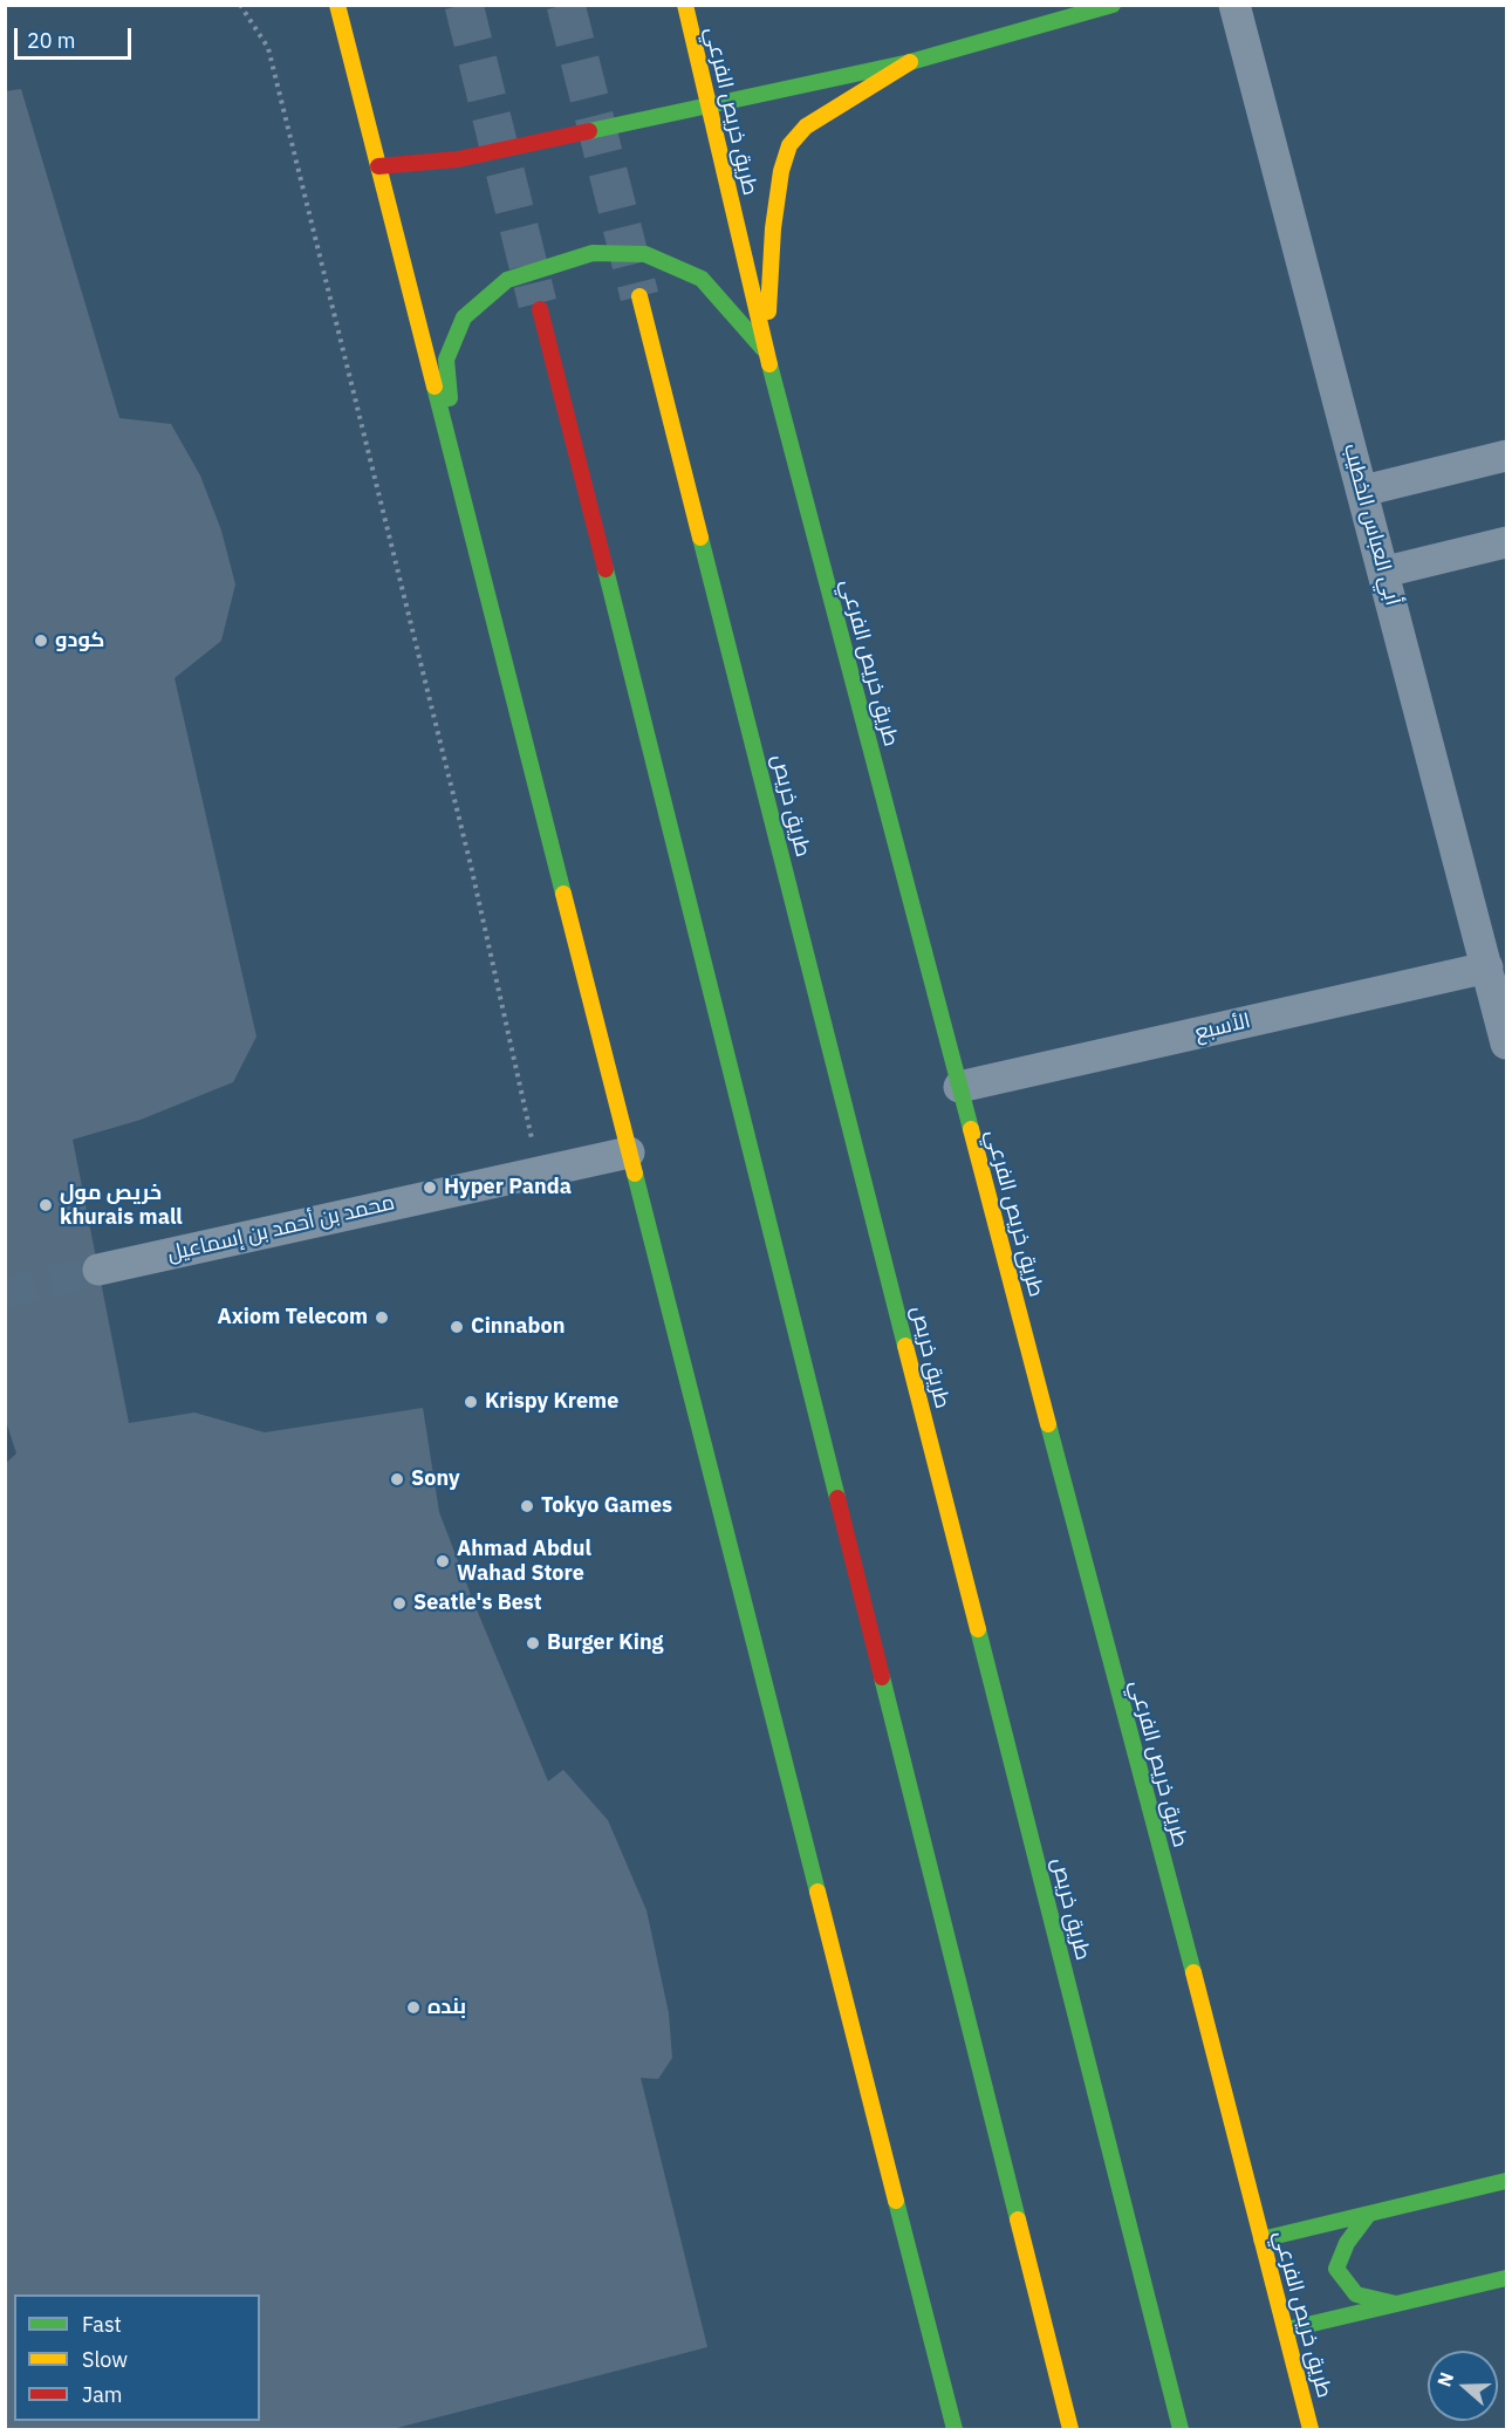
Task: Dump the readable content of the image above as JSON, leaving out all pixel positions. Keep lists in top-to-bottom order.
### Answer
{
  "streets": {
    "main road": ["طريق خريص الفرعي", "طريق خريص"],
    "street": ["أبي العباس الخطيب", "الأسبع", "محمد بن أحمد بن إسماعيل"]
  },
  "crossings": [
    ["طريق خريص الفرعي", "الأسبع"],
    ["أبي العباس الخطيب", "الأسبع"]
  ],
  "places": [
    "كودو",
    "Hyper Panda",
    "خريص مول khurais mall",
    "Axiom Telecom",
    "Cinnabon",
    "Krispy Kreme",
    "Sony",
    "Tokyo Games",
    "Ahmad Abdul Wahad Store",
    "Seatle's Best",
    "Burger King",
    "بنده"
  ],
  "legend": ["Fast", "Slow", "Jam"],
  "scale_bar": "20 m",
  "north": "left"
}
